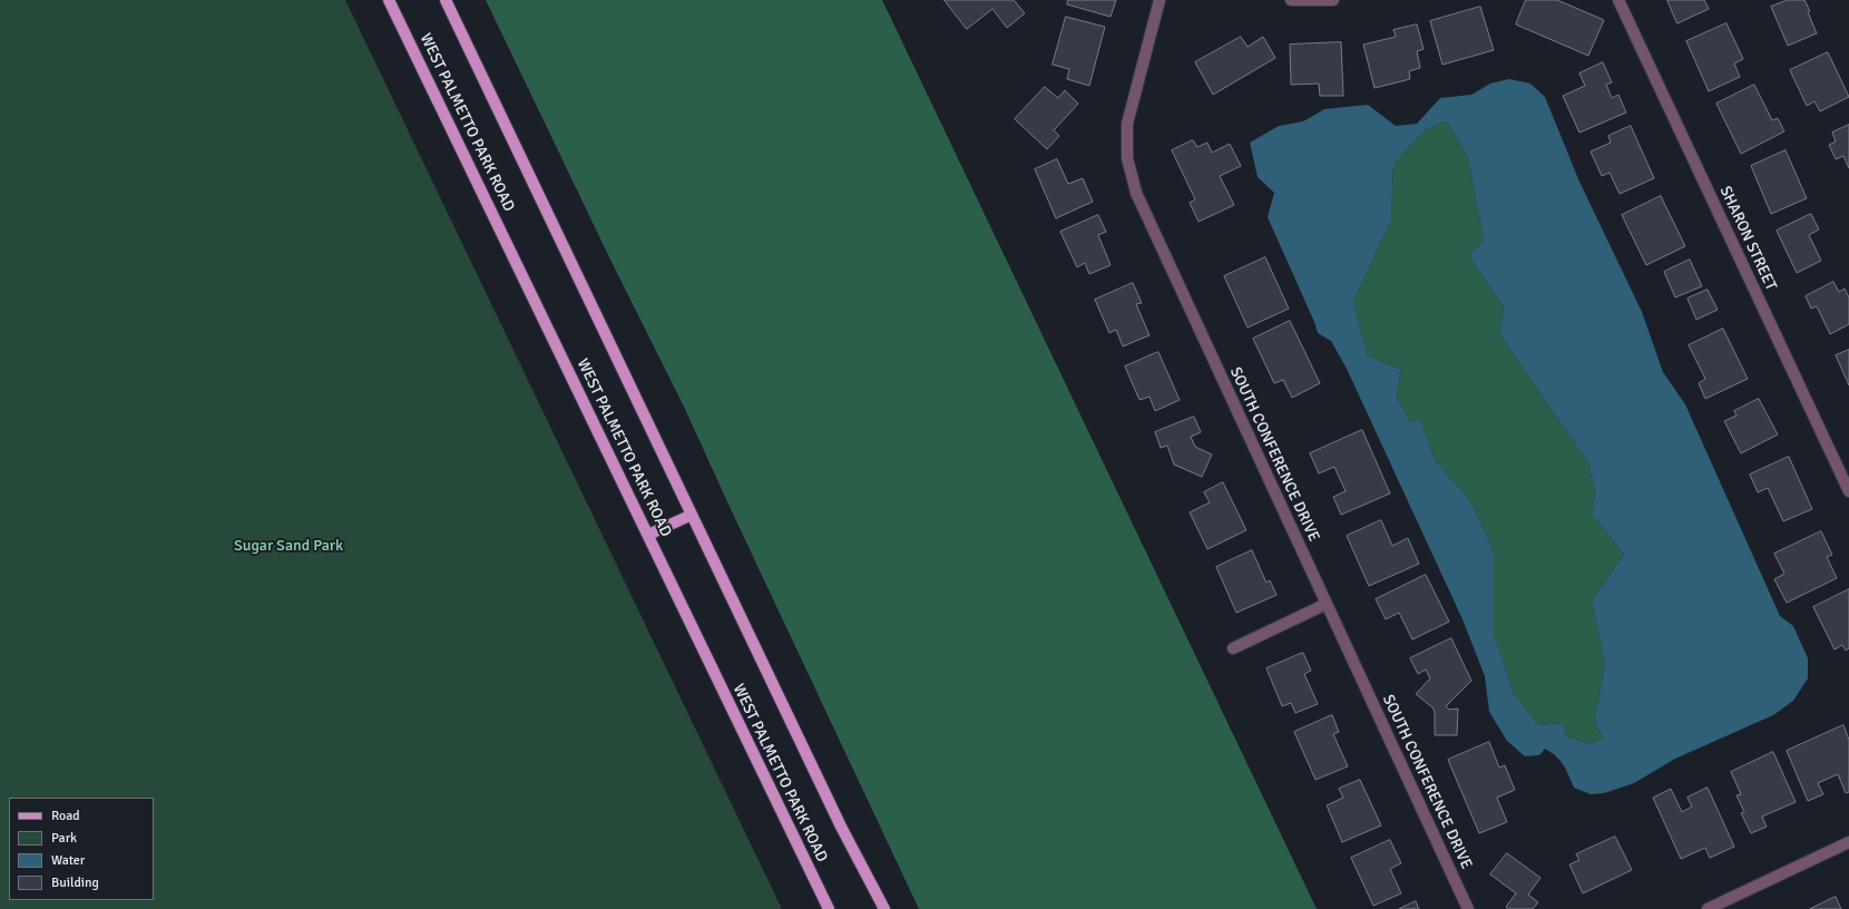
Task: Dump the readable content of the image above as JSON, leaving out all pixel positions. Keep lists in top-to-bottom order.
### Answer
{
  "streets": {
    "main road": ["WEST PALMETTO PARK ROAD"],
    "street": ["SHARON STREET", "SOUTH CONFERENCE DRIVE"]
  },
  "parks": ["Sugar Sand Park"],
  "legend": [
    "Road",
    "Park",
    "Water",
    "Building"
  ]
}
